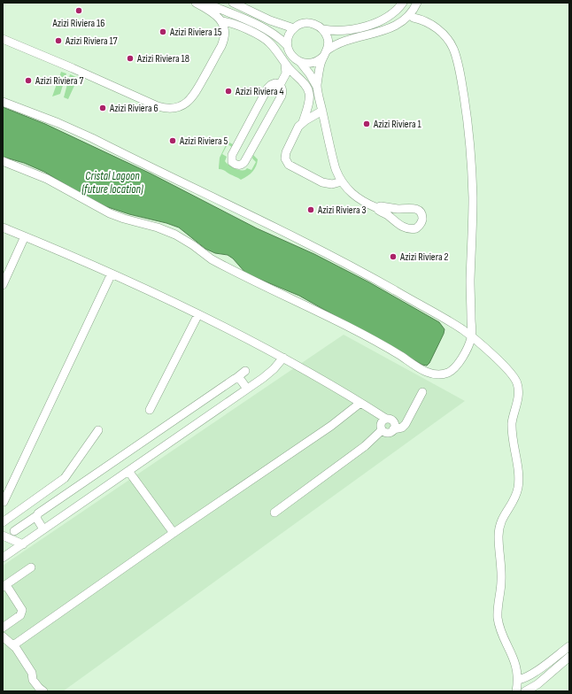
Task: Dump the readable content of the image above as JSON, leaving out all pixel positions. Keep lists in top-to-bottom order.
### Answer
{
  "water": ["Cristal Lagoon (future location)"],
  "places": [
    "Azizi Riviera 16",
    "Azizi Riviera 15",
    "Azizi Riviera 17",
    "Azizi Riviera 18",
    "Azizi Riviera 7",
    "Azizi Riviera 4",
    "Azizi Riviera 6",
    "Azizi Riviera 1",
    "Azizi Riviera 5",
    "Azizi Riviera 3",
    "Azizi Riviera 2"
  ]
}
